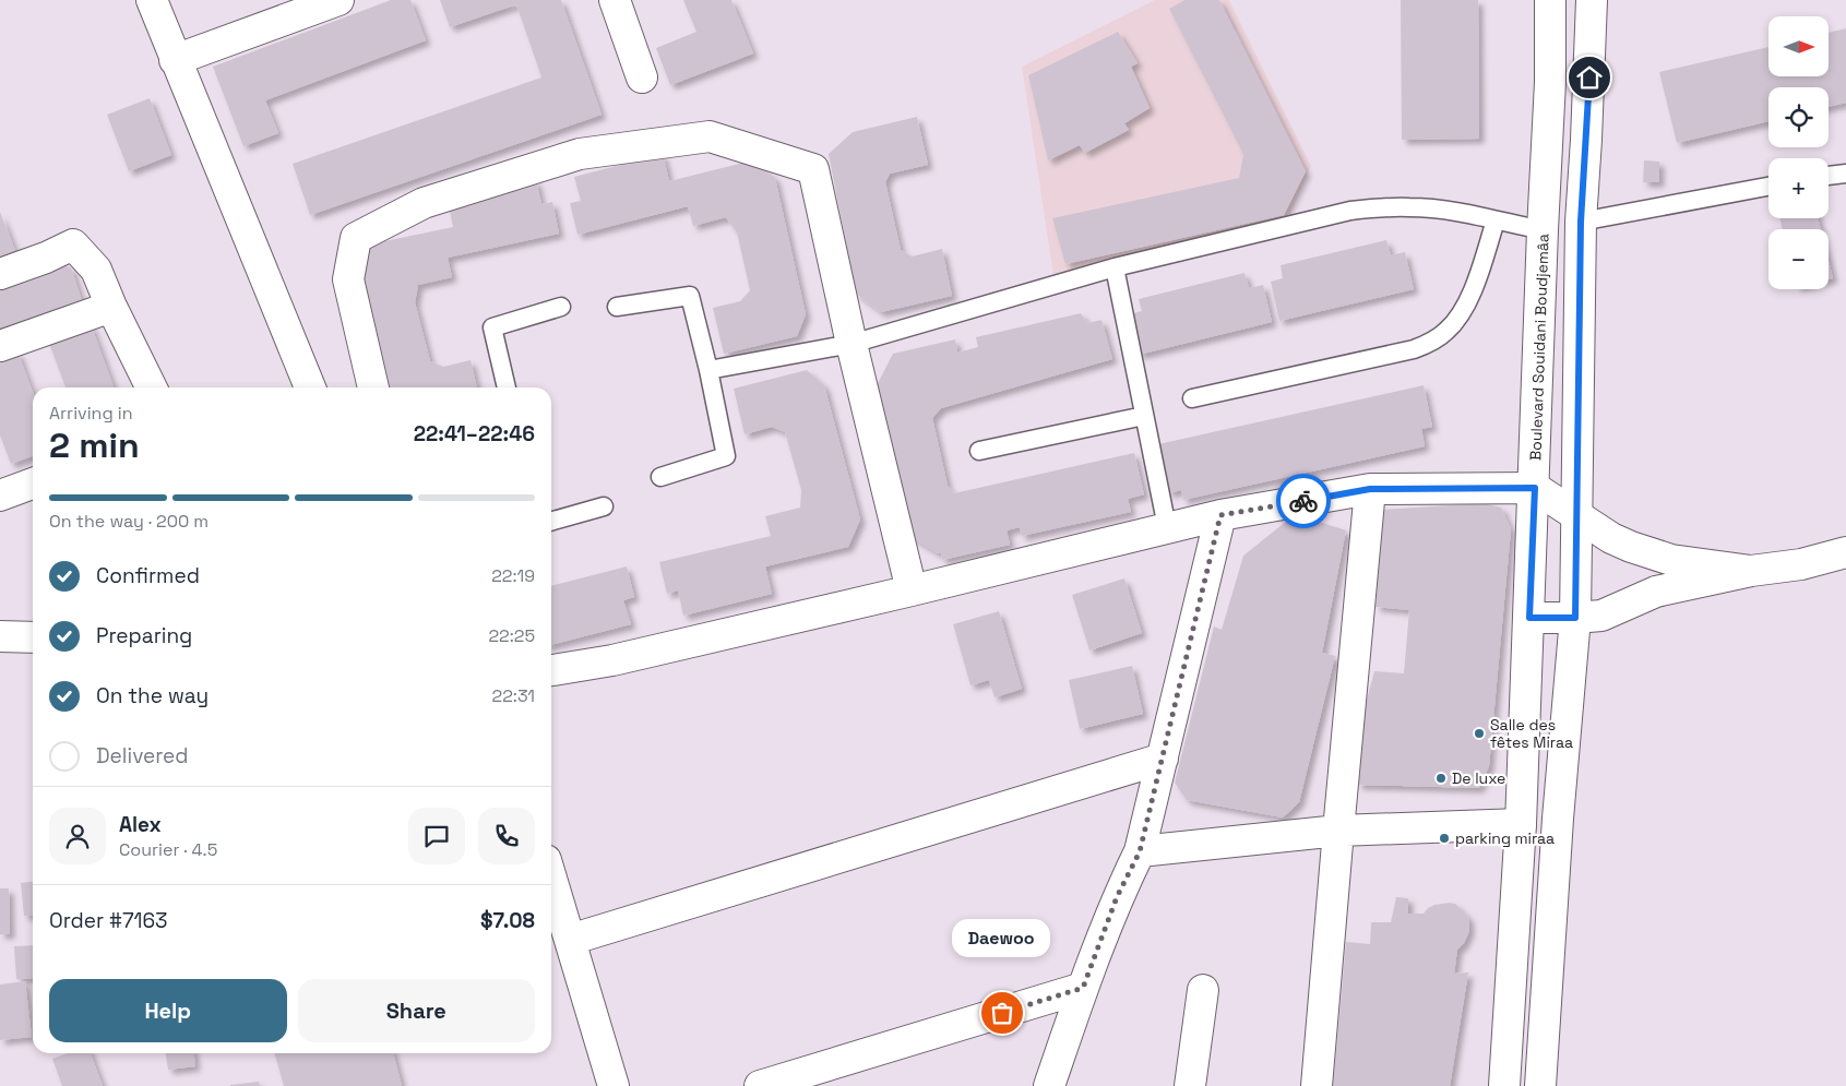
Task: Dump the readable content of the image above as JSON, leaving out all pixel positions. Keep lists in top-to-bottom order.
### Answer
{
  "streets": {
    "street": ["Boulevard Souidani Boudjemâa"]
  },
  "places": [
    "Salle des fêtes Miraa",
    "De luxe",
    "parking miraa",
    "Daewoo"
  ],
  "north": "right",
  "page": {
    "map_buttons": ["+", "−"],
    "heading": ["2 min", "Arriving in", "22:41–22:46"],
    "panel": [
      "Alex",
      "Courier · 4.5",
      "Order #7163",
      "$7.08"
    ],
    "bar": "On the way · 200 m",
    "list": [
      ["Confirmed", "22:19"],
      ["Preparing", "22:25"],
      ["On the way", "22:31"],
      "Delivered"
    ],
    "bubble": "Daewoo",
    "buttons": ["Help", "Share"]
  }
}
